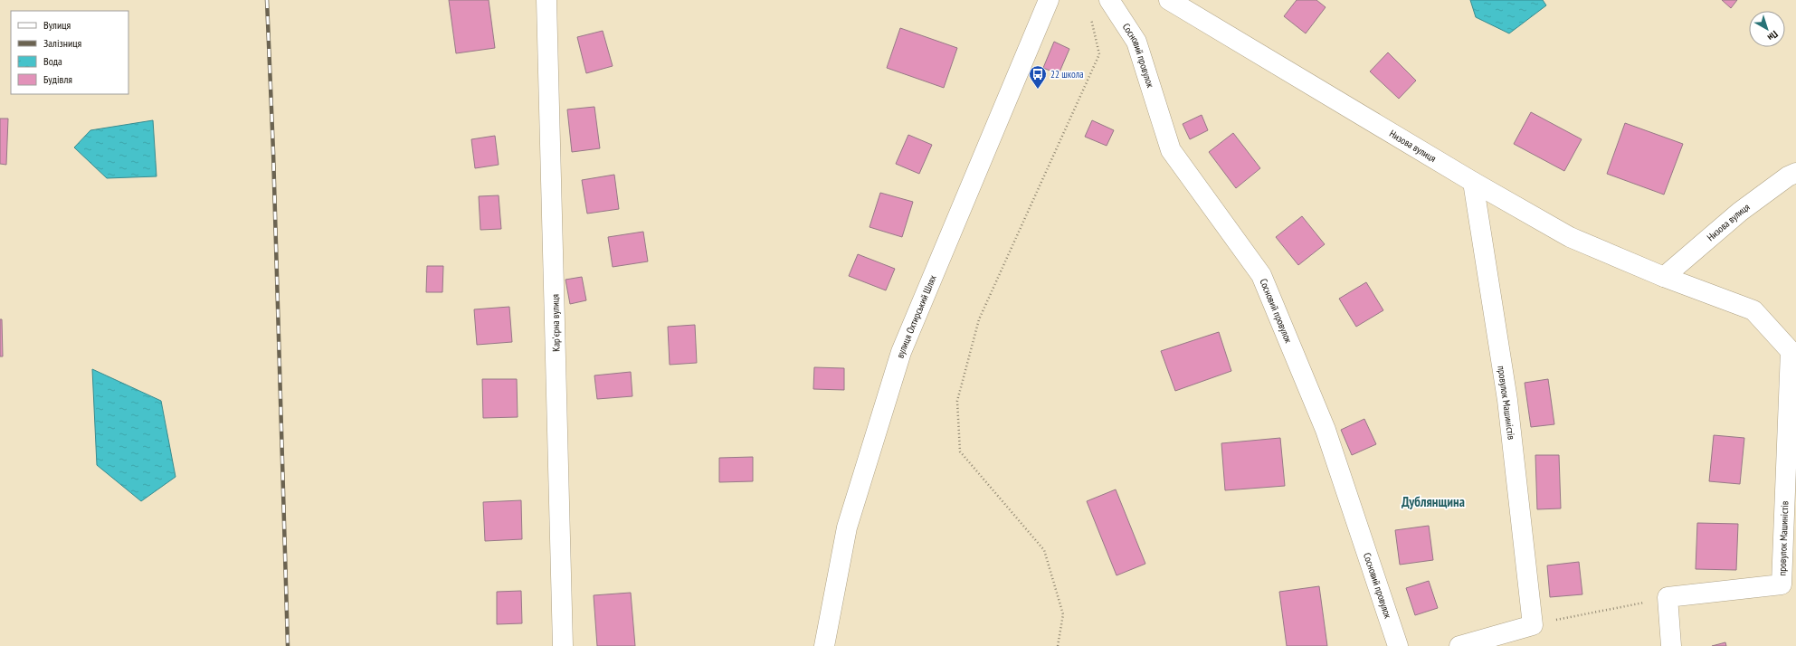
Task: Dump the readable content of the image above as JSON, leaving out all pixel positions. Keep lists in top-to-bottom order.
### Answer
{
  "streets": {
    "street": [
      "Сосновий провулок",
      "Низова вулиця",
      "вулиця Охтирський Шлях",
      "Карʼєрна вулиця",
      "провулок Машиністів"
    ]
  },
  "crossings": [
    ["Низова вулиця", "провулок Машиністів"]
  ],
  "districts": ["Дублянщина"],
  "places": {
    "bus stop": ["22 школа"]
  },
  "legend": [
    "Вулиця",
    "Залізниця",
    "Вода",
    "Будівля"
  ],
  "north": "bottom right"
}
